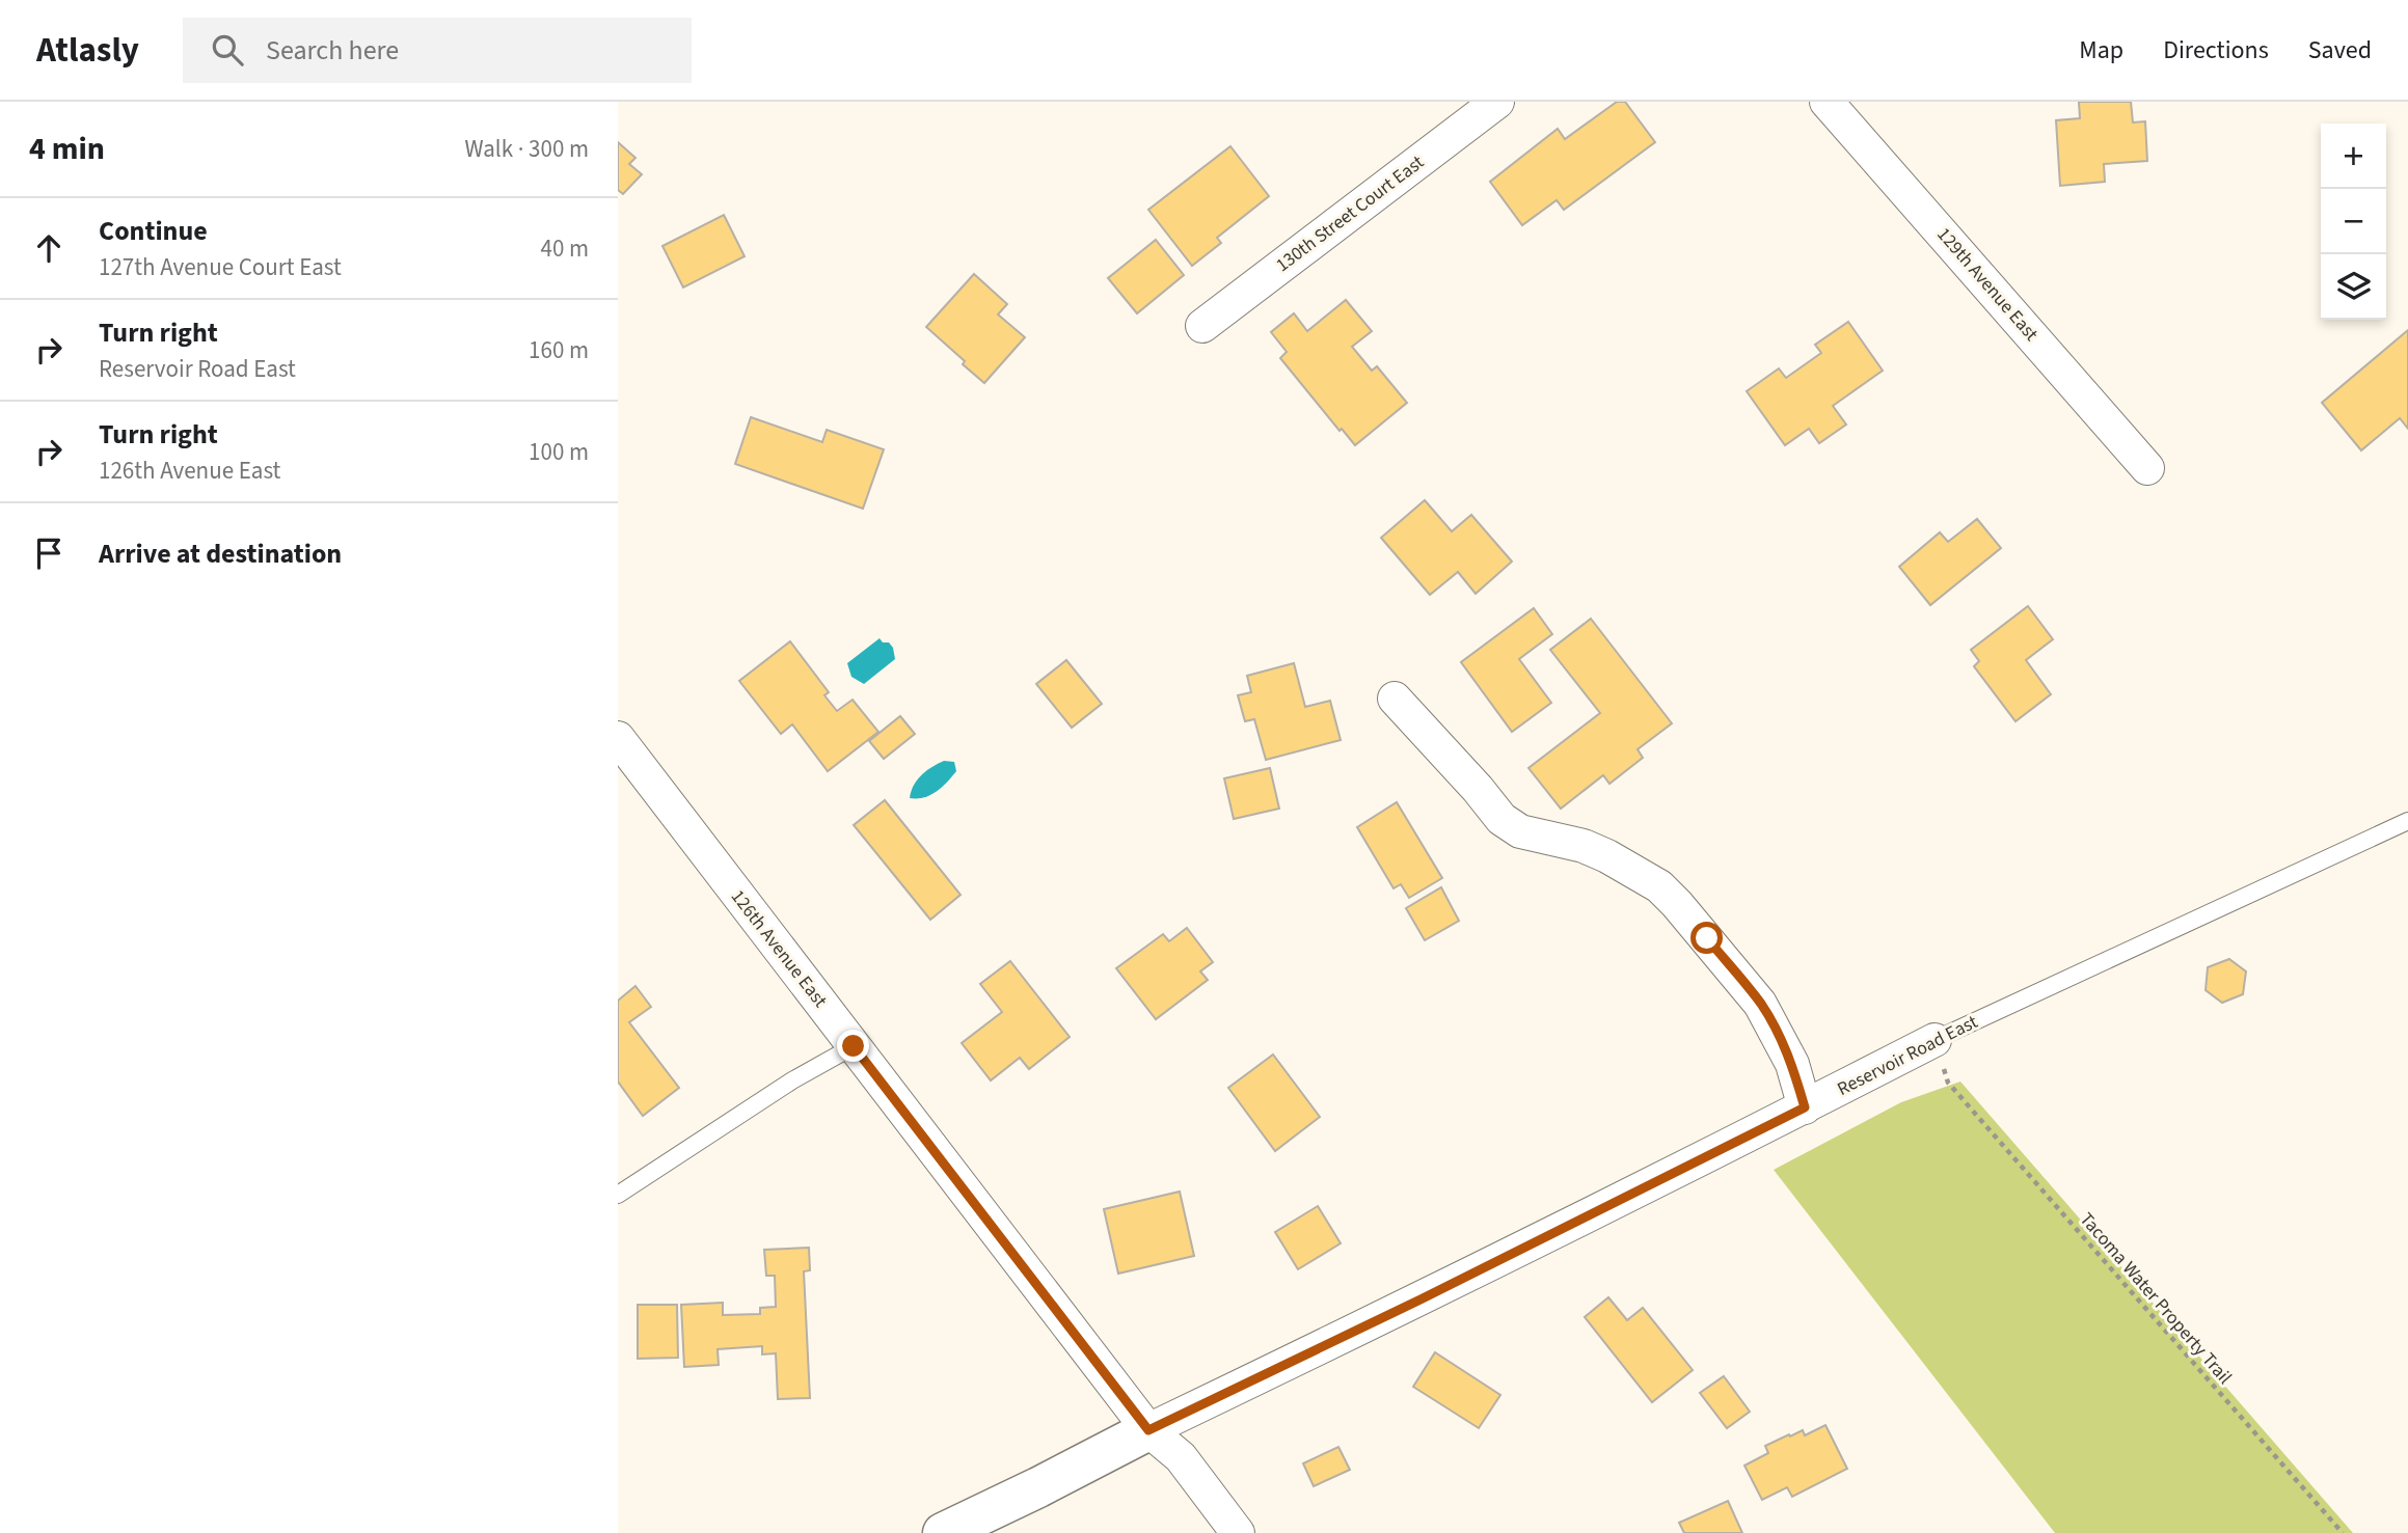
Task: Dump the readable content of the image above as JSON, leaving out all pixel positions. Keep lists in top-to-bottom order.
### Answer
{
  "streets": {
    "street": [
      "130th Street Court East",
      "129th Avenue East",
      "126th Avenue East",
      "Reservoir Road East"
    ],
    "path": ["Tacoma Water Property Trail"]
  },
  "crossings": [
    ["126th Avenue East", "Reservoir Road East"]
  ],
  "page": {
    "header": "Atlasly",
    "search": "Search here",
    "nav": ["Map", "Directions", "Saved"],
    "heading": ["4 min", "Walk · 300 m"],
    "map_buttons": ["+", "−"],
    "list": [
      ["Continue", "127th Avenue Court East", "40 m"],
      ["Turn right", "Reservoir Road East", "160 m"],
      ["Turn right", "126th Avenue East", "100 m"],
      "Arrive at destination"
    ]
  }
}
